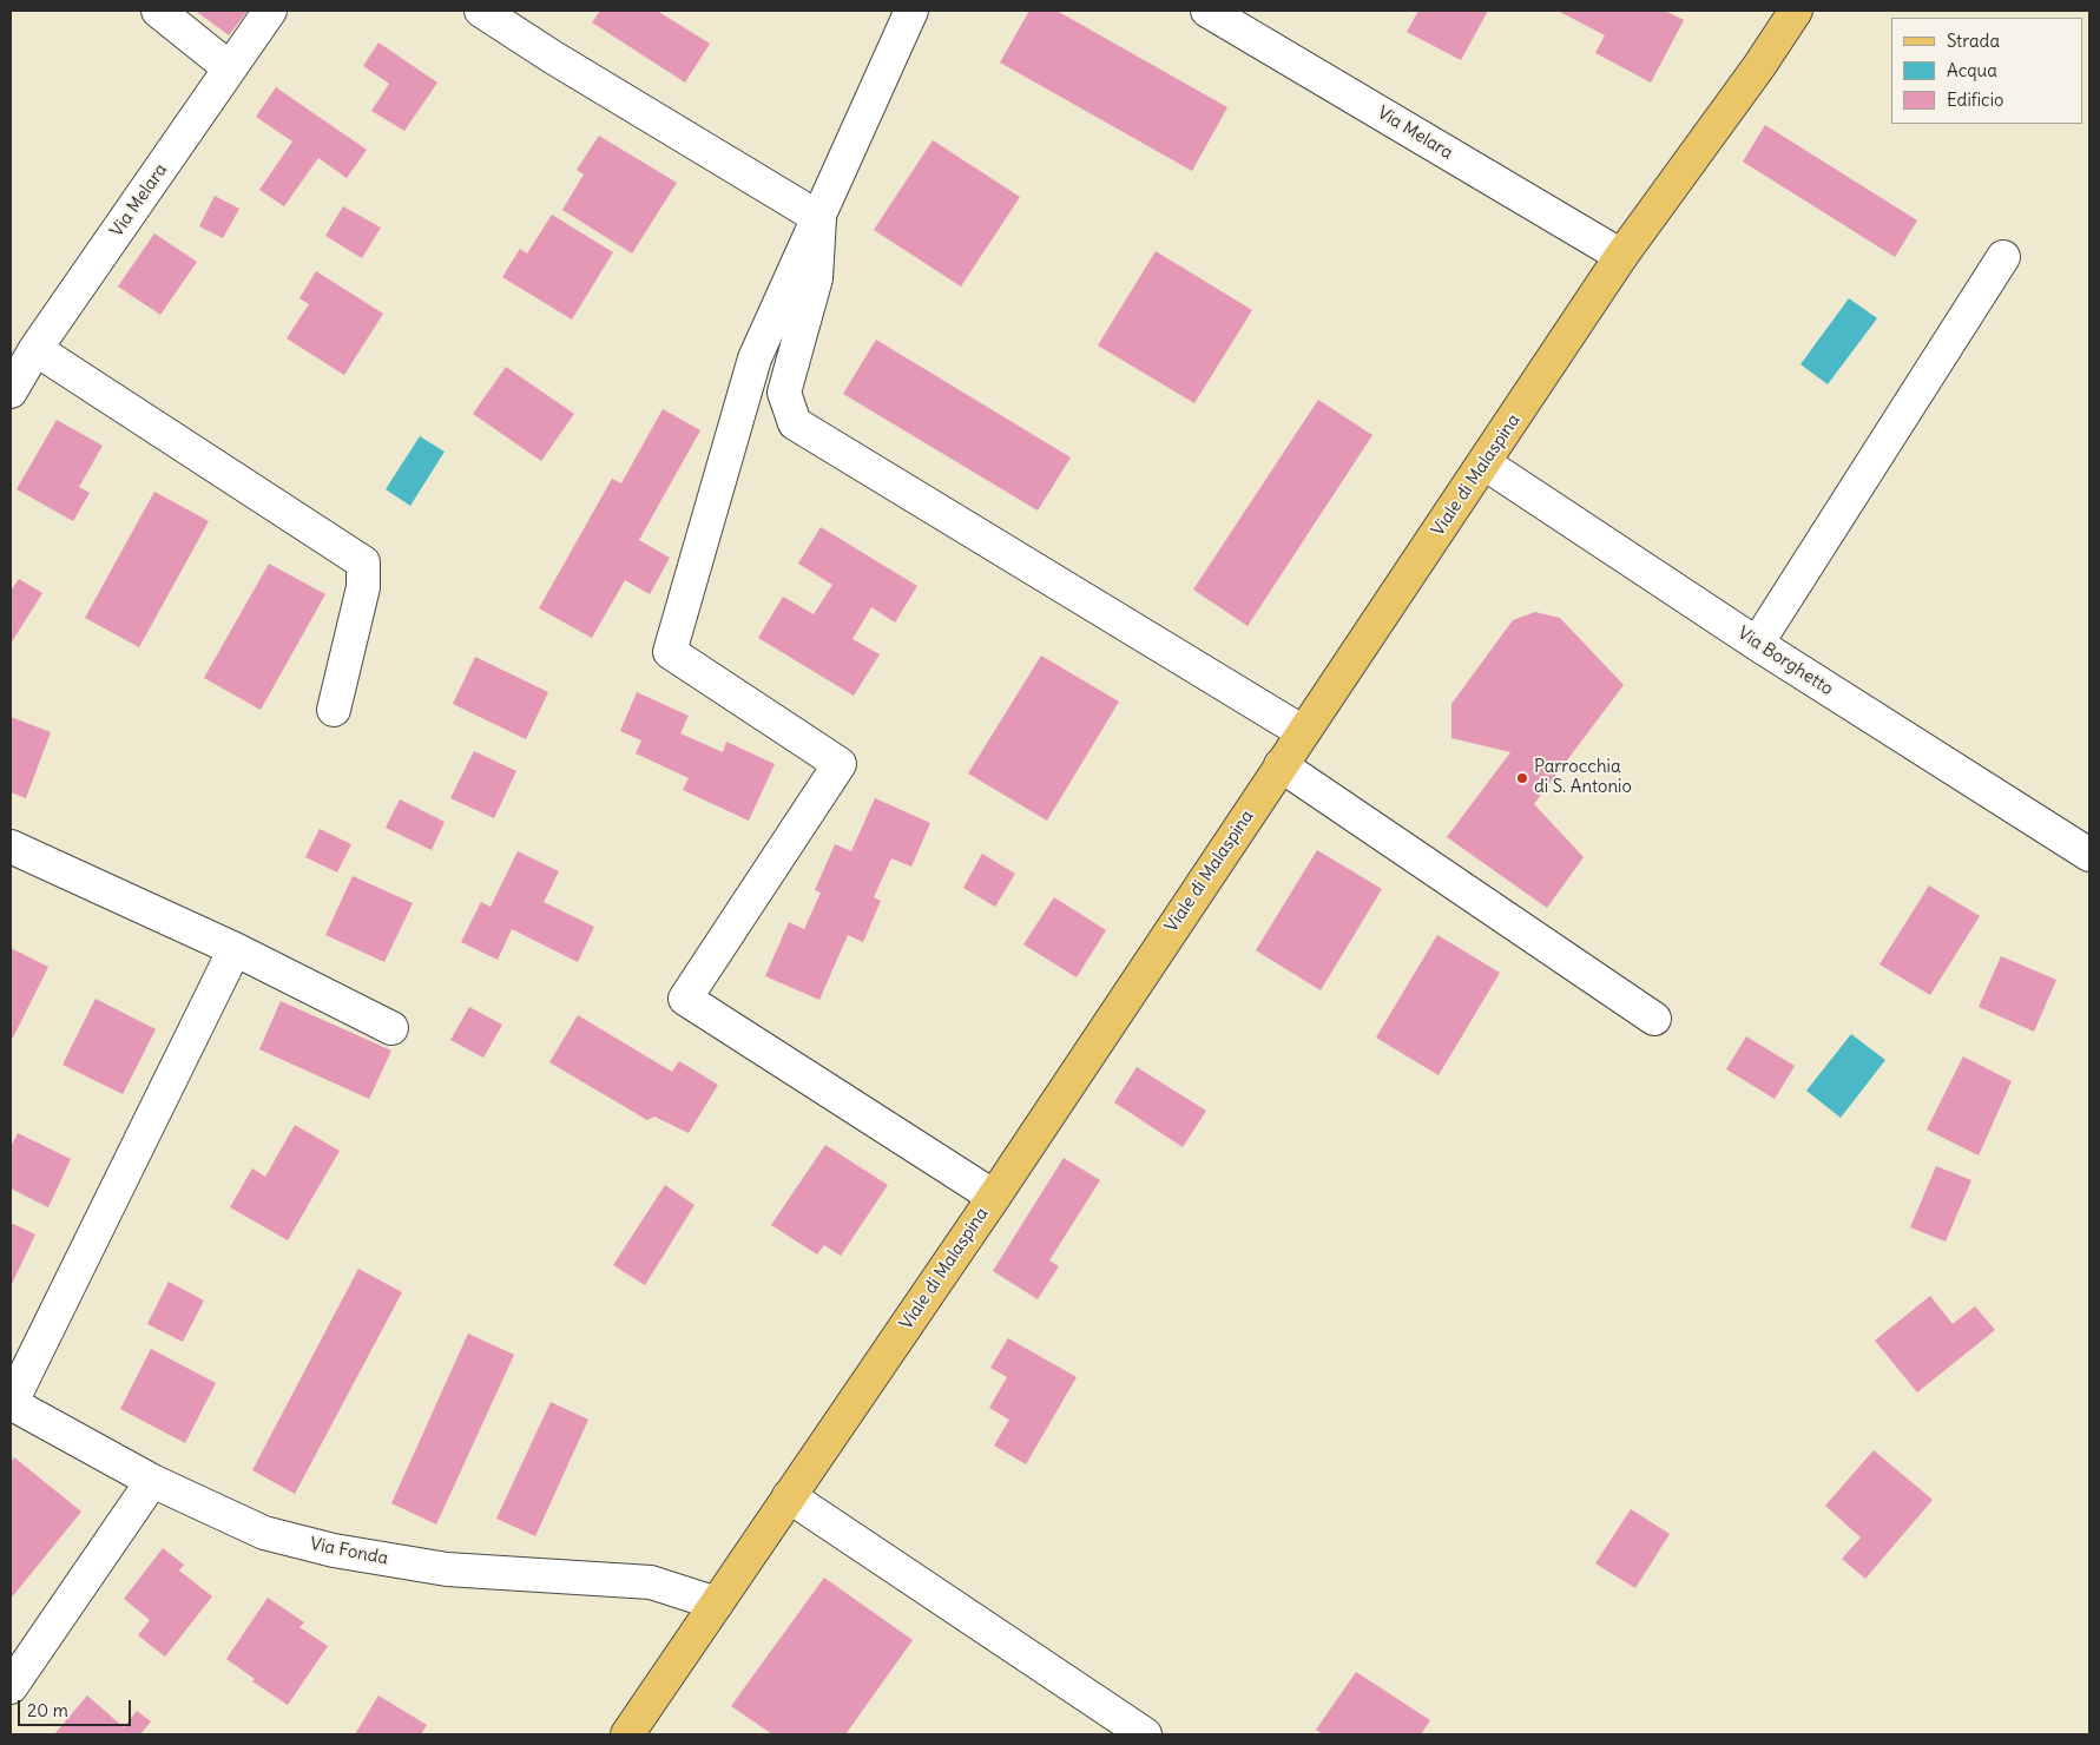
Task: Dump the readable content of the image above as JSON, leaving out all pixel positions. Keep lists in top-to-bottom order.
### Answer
{
  "streets": {
    "main road": ["Viale di Malaspina"],
    "street": ["Via Melara", "Via Borghetto", "Via Fonda"]
  },
  "crossings": [
    ["Via Melara", "Viale di Malaspina"],
    ["Viale di Malaspina", "Via Borghetto"],
    ["Viale di Malaspina", "Via Fonda"]
  ],
  "places": ["Parrocchia di S. Antonio"],
  "legend": ["Strada", "Acqua", "Edificio"],
  "scale_bar": "20 m"
}
